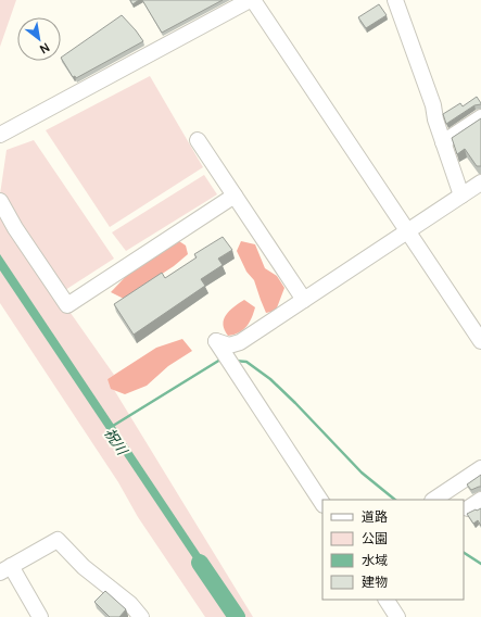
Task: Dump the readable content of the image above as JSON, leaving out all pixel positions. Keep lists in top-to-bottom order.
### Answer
{
  "water": ["祝川"],
  "legend": [
    "道路",
    "公園",
    "水域",
    "建物"
  ],
  "north": "bottom right"
}
